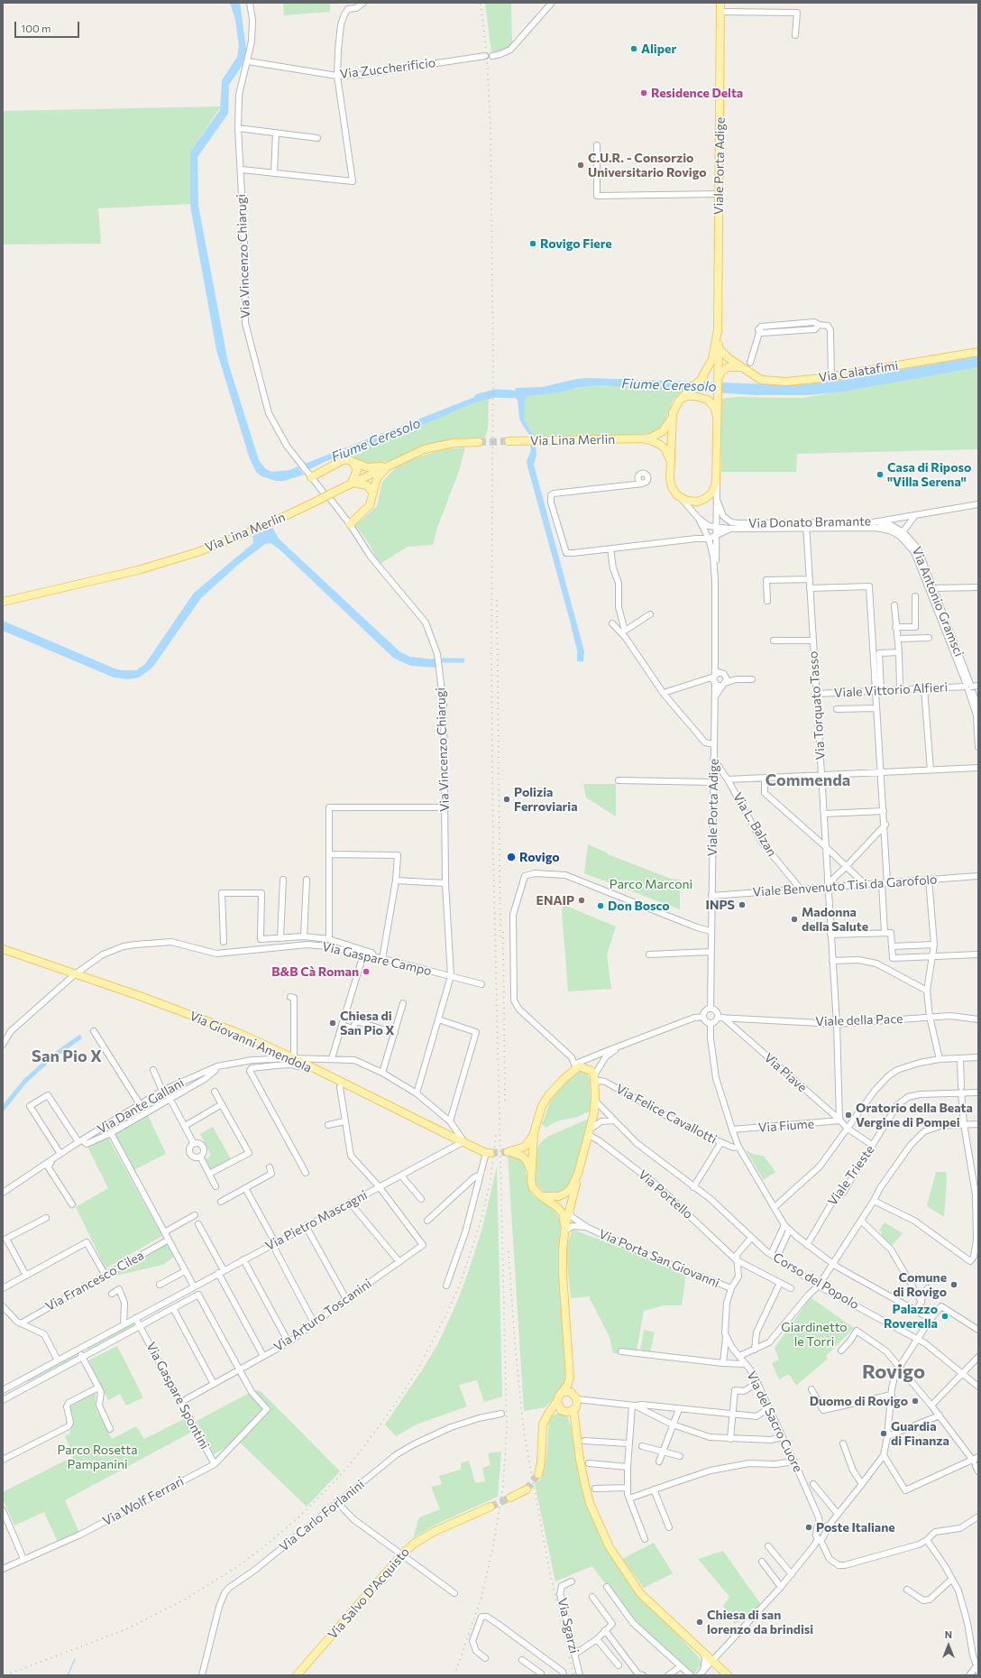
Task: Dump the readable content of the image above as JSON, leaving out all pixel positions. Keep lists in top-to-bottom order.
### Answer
{
  "streets": {
    "main road": [
      "Viale Porta Adige",
      "Via Calatafimi",
      "Via Lina Merlin",
      "Via Giovanni Amendola",
      "Via Salvo D'Acquisto"
    ],
    "street": [
      "Via Zuccherificio",
      "Via Vincenzo Chiarugi",
      "Via Donato Bramante",
      "Via Antonio Gramsci",
      "Viale Vittorio Alfieri",
      "Via Torquato Tasso",
      "Via L. Balzan",
      "Viale Benvenuto Tisi da Garofolo",
      "Via Gaspare Campo",
      "Viale della Pace",
      "Via Piave",
      "Via Dante Gallani",
      "Via Felice Cavallotti",
      "Via Fiume",
      "Viale Trieste",
      "Via Portello",
      "Via Pietro Mascagni",
      "Via Porta San Giovanni",
      "Via Francesco Cilea",
      "Corso del Popolo",
      "Via Arturo Toscanini",
      "Via Gaspare Spontini",
      "Via del Sacro Cuore",
      "Via Wolf Ferrari",
      "Via Carlo Forlanini",
      "Via Sgarzi"
    ]
  },
  "crossings": [
    ["Via Zuccherificio", "Via Vincenzo Chiarugi"],
    ["Viale Porta Adige", "Via Calatafimi"],
    ["Viale Porta Adige", "Via Lina Merlin"],
    ["Viale Porta Adige", "Via Donato Bramante"],
    ["Viale Porta Adige", "Via L. Balzan"],
    ["Viale Porta Adige", "Viale Benvenuto Tisi da Garofolo"],
    ["Viale Porta Adige", "Viale della Pace"],
    ["Viale Porta Adige", "Via Piave"],
    ["Via Vincenzo Chiarugi", "Via Lina Merlin"],
    ["Via Vincenzo Chiarugi", "Via Gaspare Campo"],
    ["Via Vincenzo Chiarugi", "Via Dante Gallani"],
    ["Via Donato Bramante", "Via Antonio Gramsci"],
    ["Via Donato Bramante", "Via Torquato Tasso"],
    ["Via Antonio Gramsci", "Viale Vittorio Alfieri"],
    ["Viale Vittorio Alfieri", "Via Torquato Tasso"],
    ["Via Torquato Tasso", "Viale Benvenuto Tisi da Garofolo"],
    ["Via Torquato Tasso", "Viale della Pace"],
    ["Via Torquato Tasso", "Via Piave"],
    ["Via Torquato Tasso", "Via Fiume"],
    ["Via L. Balzan", "Viale Benvenuto Tisi da Garofolo"],
    ["Via Gaspare Campo", "Via Giovanni Amendola"],
    ["Viale della Pace", "Via Piave"],
    ["Via Giovanni Amendola", "Via Dante Gallani"],
    ["Via Giovanni Amendola", "Via Pietro Mascagni"],
    ["Via Piave", "Via Fiume"],
    ["Via Piave", "Viale Trieste"],
    ["Via Dante Gallani", "Via Pietro Mascagni"],
    ["Via Pietro Mascagni", "Via Arturo Toscanini"],
    ["Via Arturo Toscanini", "Via Gaspare Spontini"],
    ["Via Arturo Toscanini", "Via Wolf Ferrari"],
    ["Via Gaspare Spontini", "Via Wolf Ferrari"]
  ],
  "districts": ["Commenda", "San Pio X", "Rovigo"],
  "water": ["Fiume Ceresolo"],
  "parks": ["Parco Marconi", "Giardinetto le Torri", "Parco Rosetta Pampanini"],
  "places": [
    "Aliper",
    "Residence Delta",
    "C.U.R. - Consorzio Universitario Rovigo",
    "Rovigo Fiere",
    "Casa di Riposo \"Villa Serena\"",
    "Polizia Ferroviaria",
    "Rovigo",
    "ENAIP",
    "INPS",
    "Don Bosco",
    "Madonna della Salute",
    "B&B Cà Roman",
    "Chiesa di San Pio X",
    "Oratorio della Beata Vergine di Pompei",
    "Comune di Rovigo",
    "Palazzo Roverella",
    "Duomo di Rovigo",
    "Guardia di Finanza",
    "Poste Italiane",
    "Chiesa di san lorenzo da brindisi"
  ],
  "scale_bar": "100 m",
  "north": "top"
}
